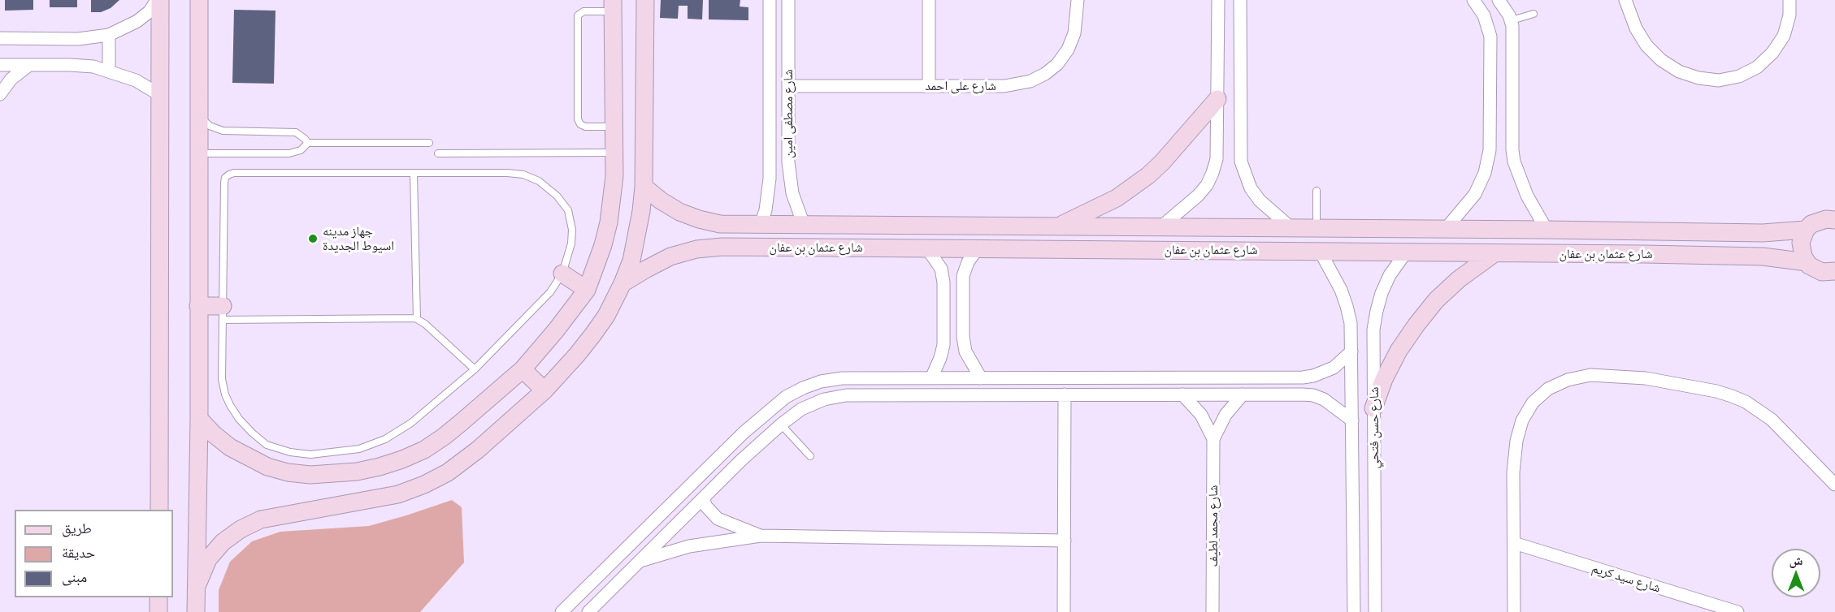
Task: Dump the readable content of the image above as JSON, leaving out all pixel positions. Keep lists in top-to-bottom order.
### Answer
{
  "streets": {
    "street": [
      "شارع على احمد",
      "شارع مصطفى امين",
      "شارع عثمان بن عفان",
      "شارع حسن فتحي",
      "شارع محمد لطيف",
      "شارع سيد كريم"
    ]
  },
  "crossings": [
    ["شارع على احمد", "شارع مصطفى امين"],
    ["شارع مصطفى امين", "شارع عثمان بن عفان"],
    ["شارع عثمان بن عفان", "شارع حسن فتحي"]
  ],
  "places": ["جهاز مدينه اسيوط الجديدة"],
  "legend": ["طريق", "حديقة", "مبنى"],
  "north": "top"
}
